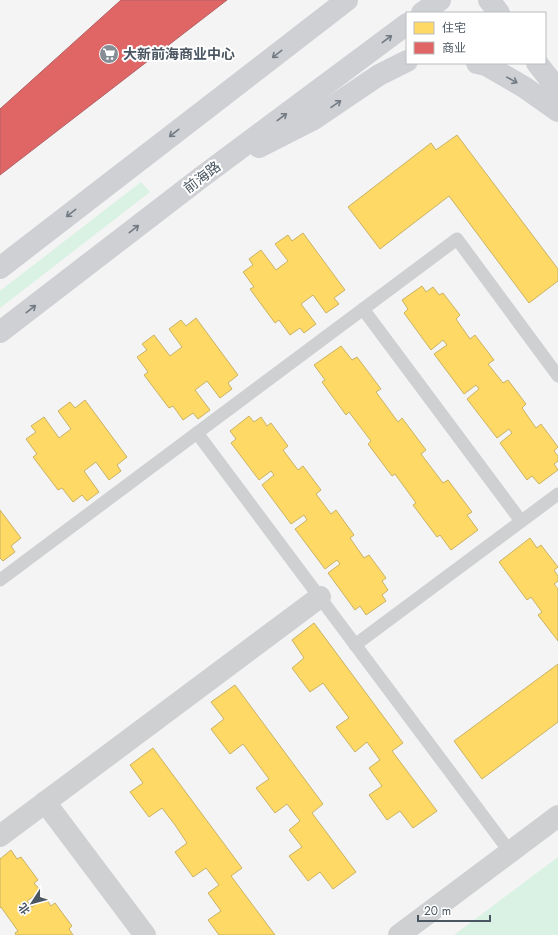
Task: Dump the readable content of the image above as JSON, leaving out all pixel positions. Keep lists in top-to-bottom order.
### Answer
{
  "streets": {
    "main road": ["前海路"]
  },
  "places": {
    "supermarket": ["大新前海商业中心"]
  },
  "legend": ["住宅", "商业"],
  "scale_bar": "20 m",
  "north": "bottom left"
}
